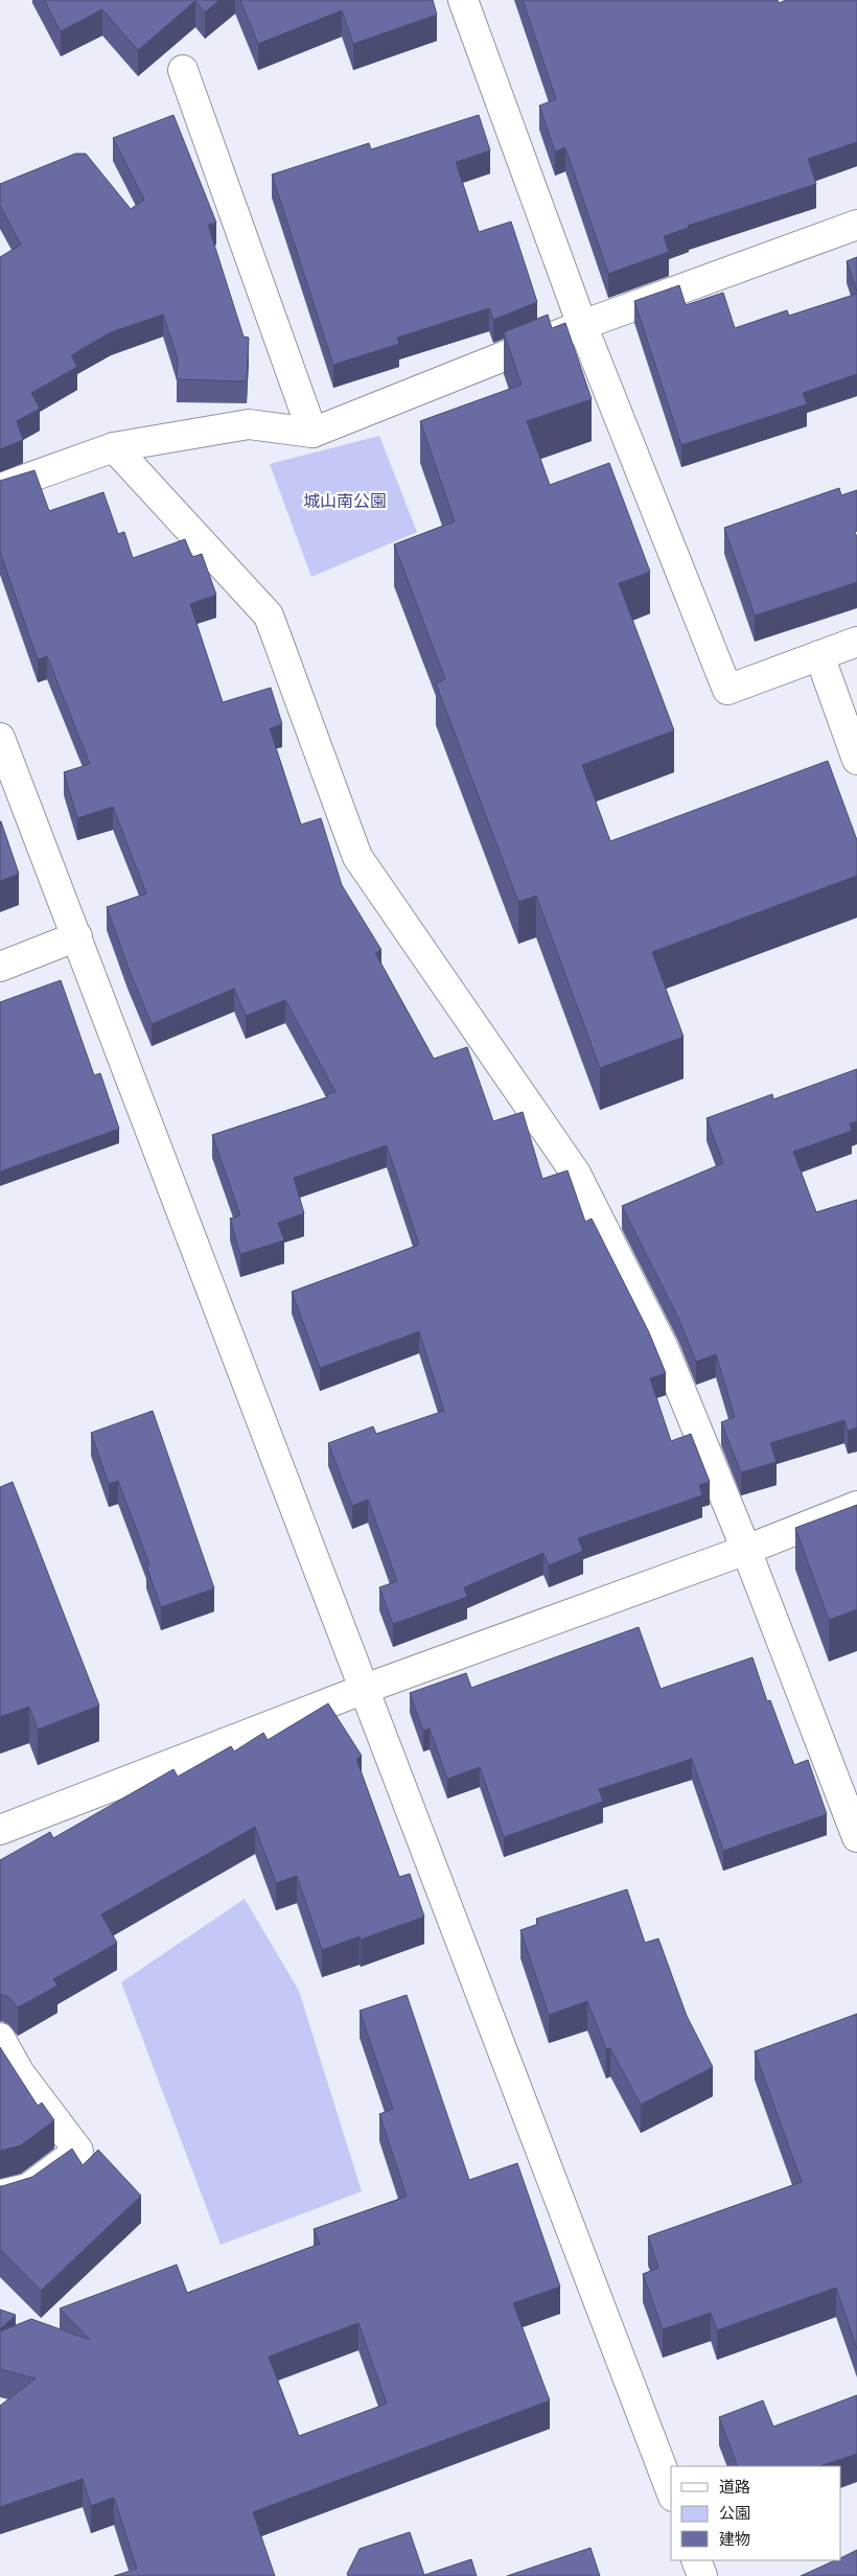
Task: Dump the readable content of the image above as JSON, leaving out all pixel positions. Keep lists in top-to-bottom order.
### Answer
{
  "parks": ["城山南公園"],
  "legend": ["道路", "公園", "建物"]
}
